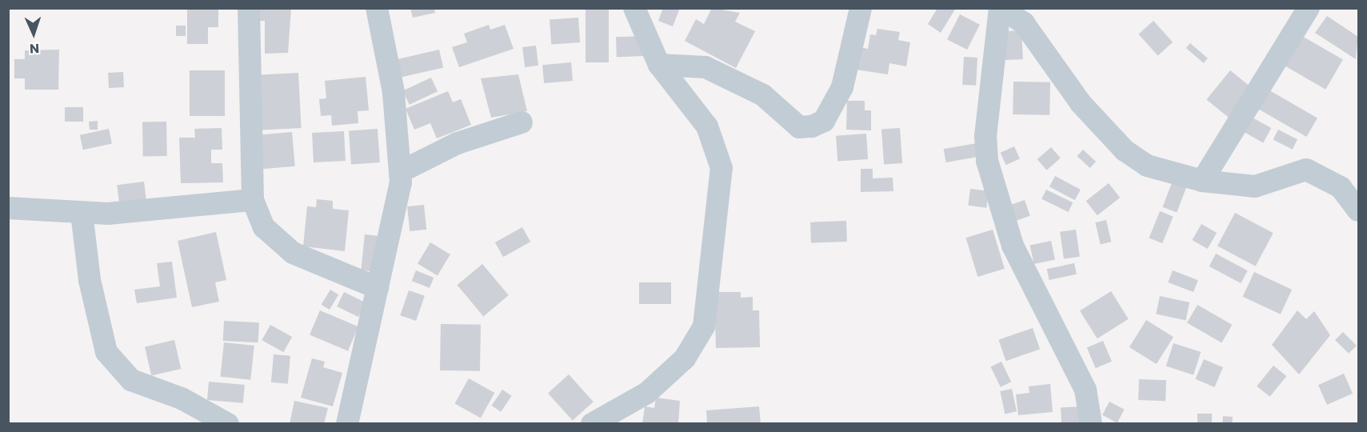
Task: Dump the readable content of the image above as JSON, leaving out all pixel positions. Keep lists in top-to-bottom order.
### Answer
{
  "north": "bottom"
}
